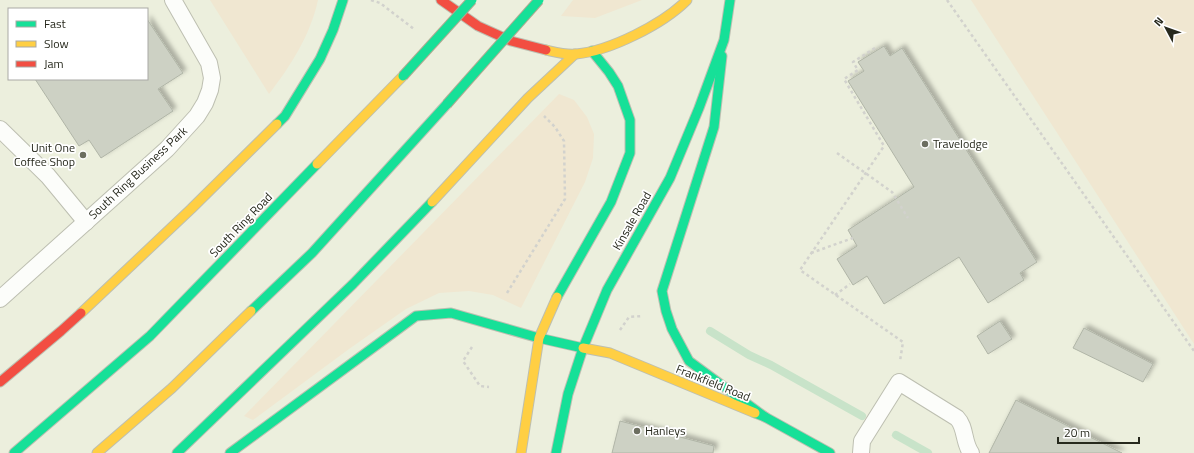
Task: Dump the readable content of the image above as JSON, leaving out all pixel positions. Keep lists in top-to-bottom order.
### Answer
{
  "streets": {
    "main road": ["Kinsale Road", "South Ring Road", "Frankfield Road"],
    "lane": ["South Ring Business Park"]
  },
  "crossings": [
    ["Kinsale Road", "Frankfield Road"]
  ],
  "places": ["Travelodge", "Unit One Coffee Shop", "Hanleys"],
  "legend": ["Fast", "Slow", "Jam"],
  "scale_bar": "20 m",
  "north": "top left"
}
